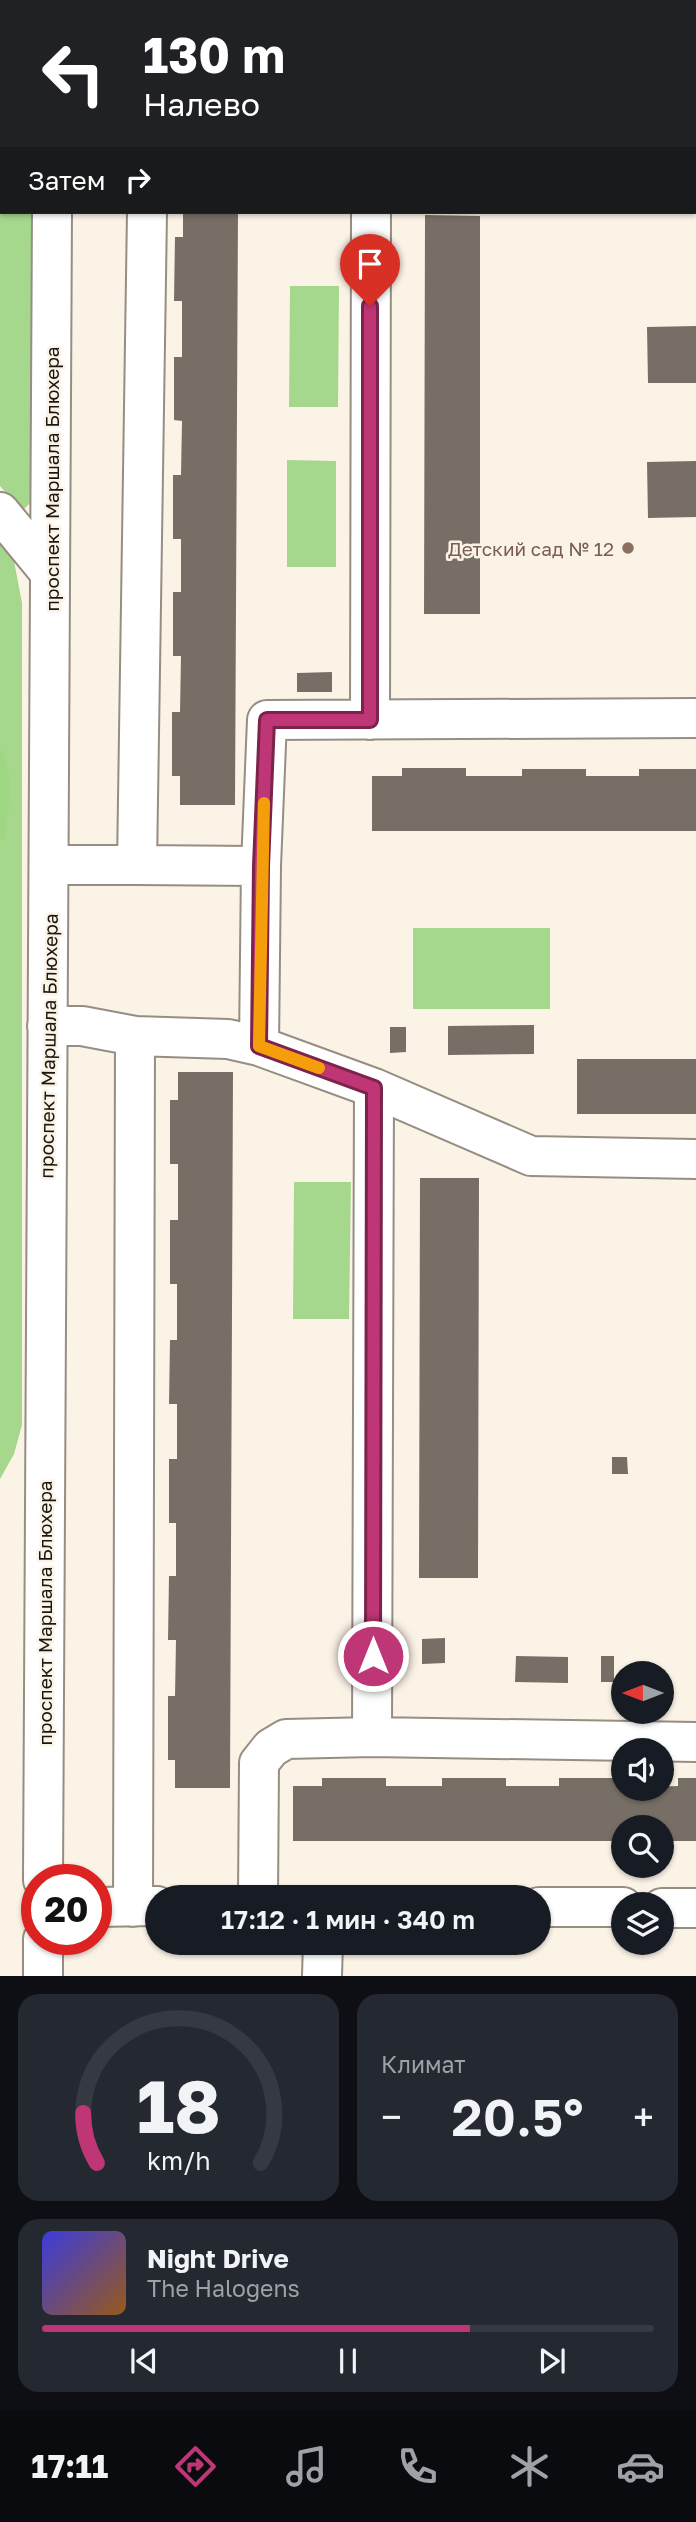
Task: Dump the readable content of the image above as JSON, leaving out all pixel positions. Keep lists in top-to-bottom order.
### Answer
{
  "streets": {
    "street": ["проспект Маршала Блюхера"]
  },
  "places": ["Детский сад № 12"],
  "north": "left",
  "page": {
    "turn": ["130 m", "Налево"],
    "then": "Затем",
    "limit": "20",
    "trip": "17:12 · 1 мин · 340 m",
    "tile": "Климат",
    "heat": ["−", "20.5°", "+"],
    "song": ["Night Drive", "The Halogens"],
    "tabs": "17:11",
    "gauge": ["18", "km/h"]
  }
}
